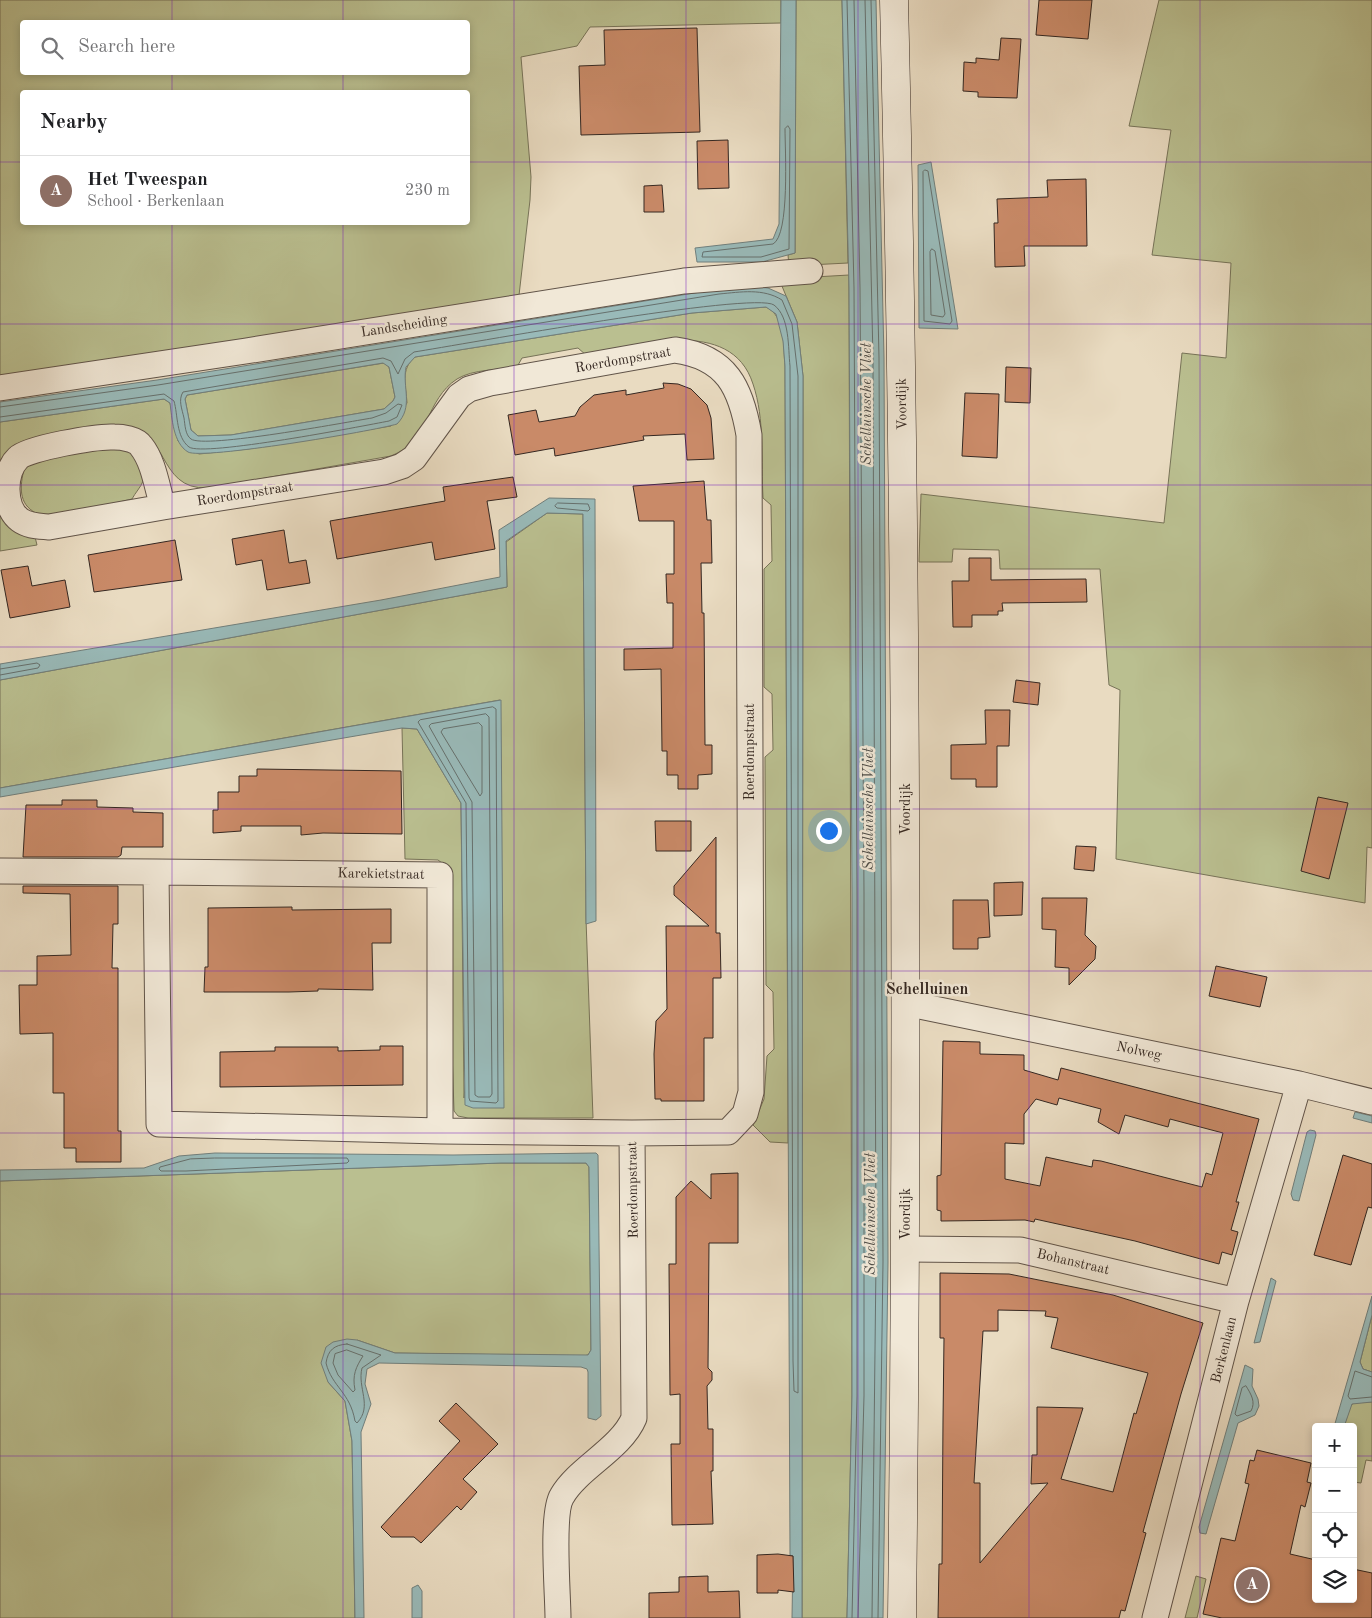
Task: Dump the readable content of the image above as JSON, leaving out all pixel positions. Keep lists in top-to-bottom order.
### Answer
{
  "streets": {
    "street": [
      "Landscheiding",
      "Roerdompstraat",
      "Voordijk",
      "Karekietstraat",
      "Nolweg",
      "Bohanstraat",
      "Berkenlaan"
    ]
  },
  "crossings": [
    ["Voordijk", "Nolweg"],
    ["Voordijk", "Bohanstraat"],
    ["Nolweg", "Berkenlaan"],
    ["Bohanstraat", "Berkenlaan"]
  ],
  "districts": ["Schelluinen"],
  "water": ["Schelluinsche Vliet"],
  "page": {
    "search": "Search here",
    "heading": "Nearby",
    "list": [
      {
        "mark": "A",
        "name": "Het Tweespan",
        "note": "School · Berkenlaan",
        "value": "230 m"
      }
    ],
    "map_buttons": ["+", "−"],
    "pins": "A"
  }
}
